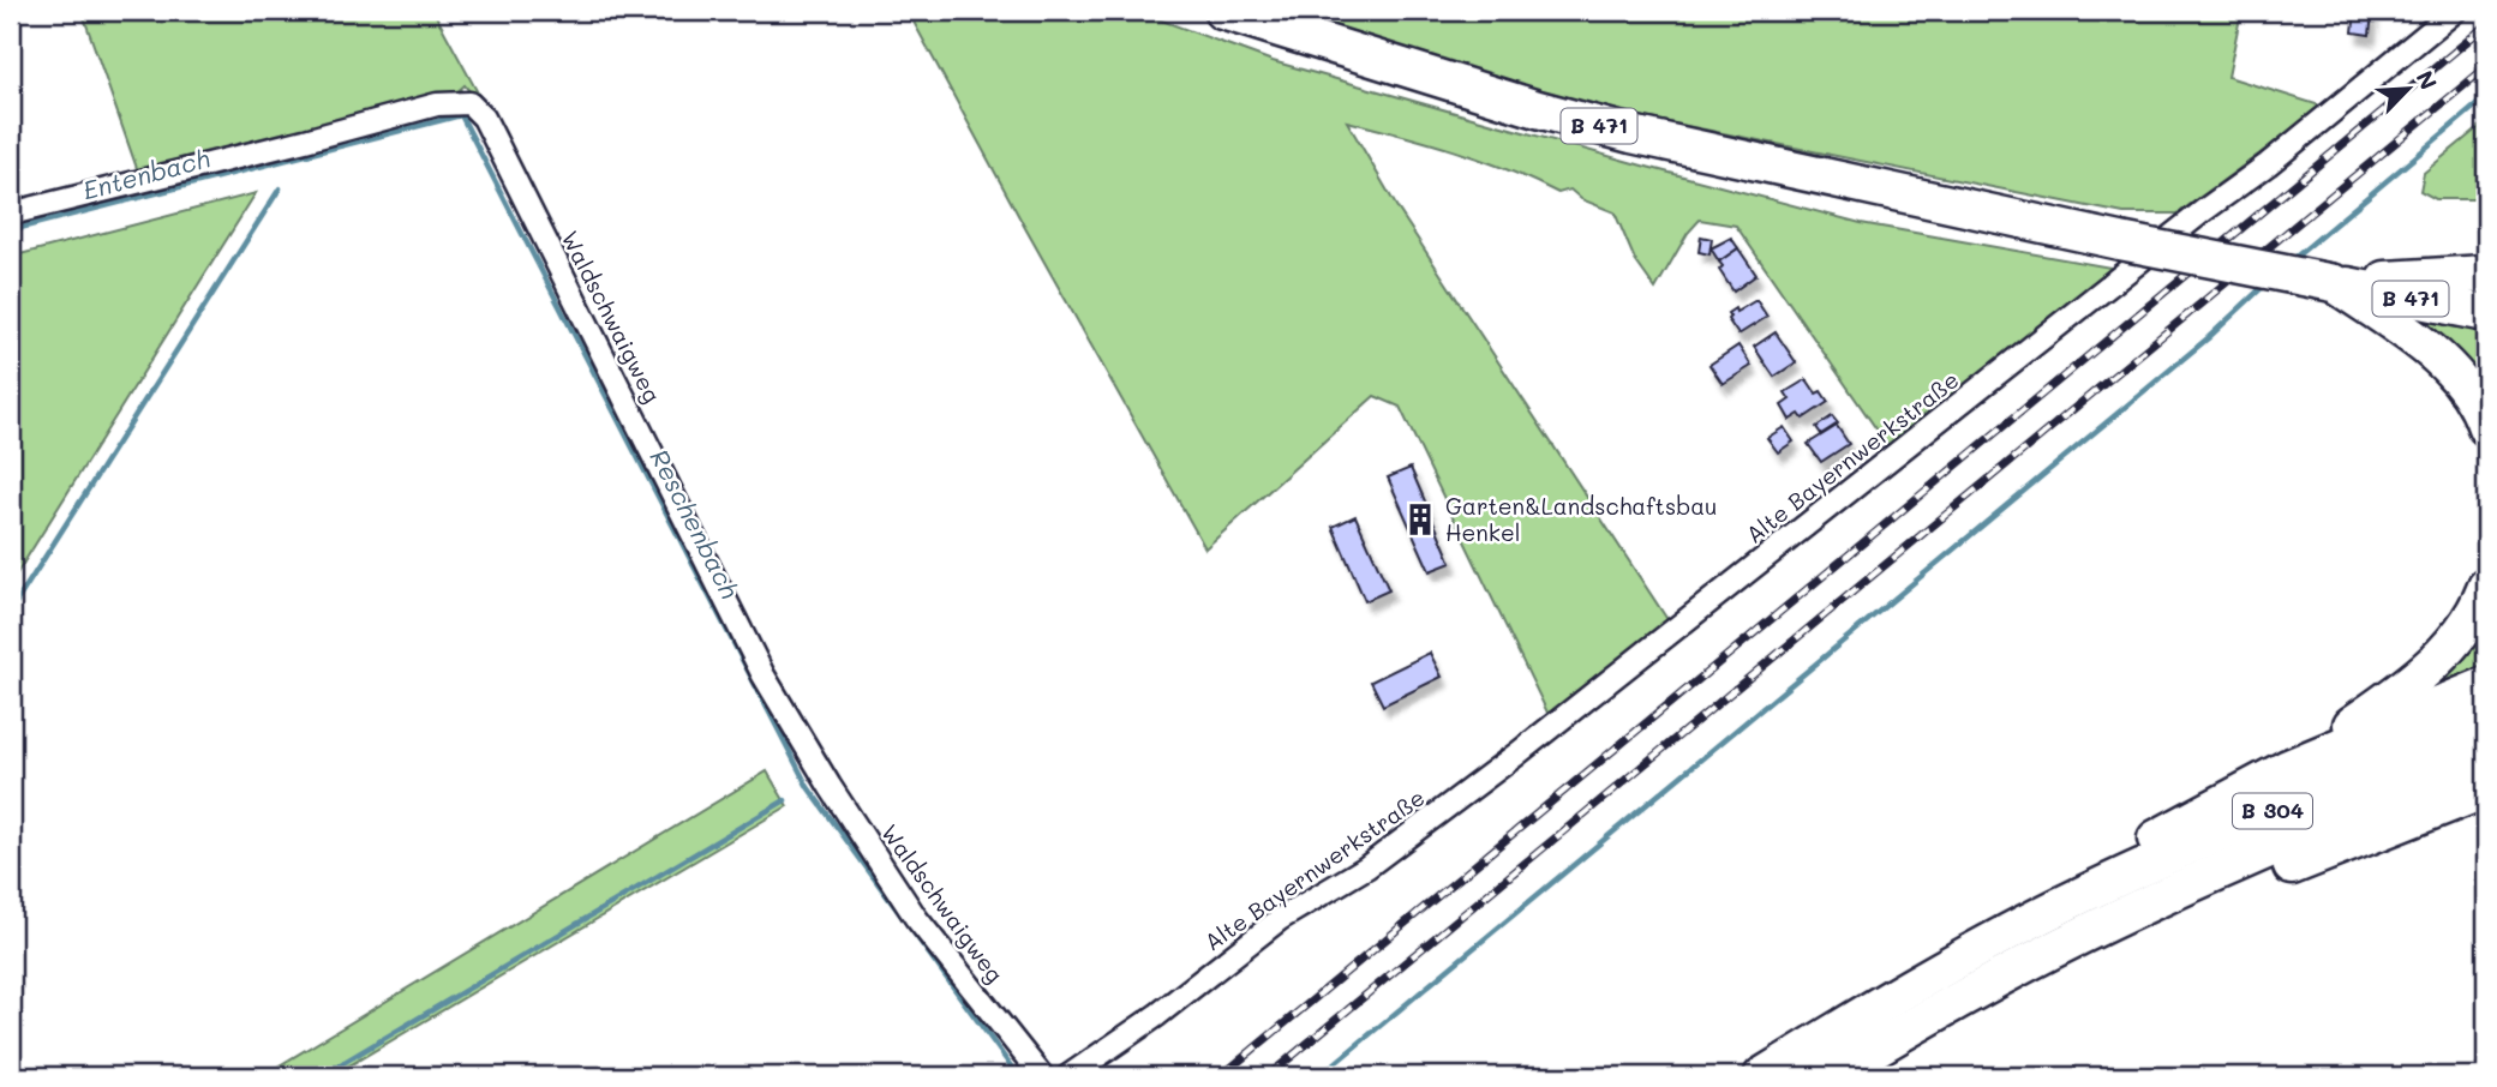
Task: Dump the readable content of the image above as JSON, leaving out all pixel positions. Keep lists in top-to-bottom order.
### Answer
{
  "streets": {
    "highway": ["B 471", "B 304"],
    "street": ["Waldschwaigweg", "Alte Bayernwerkstraße"]
  },
  "water": ["Entenbach", "Reschenbach"],
  "places": {
    "building": ["Garten&Landschaftsbau Henkel"]
  },
  "north": "top right"
}
